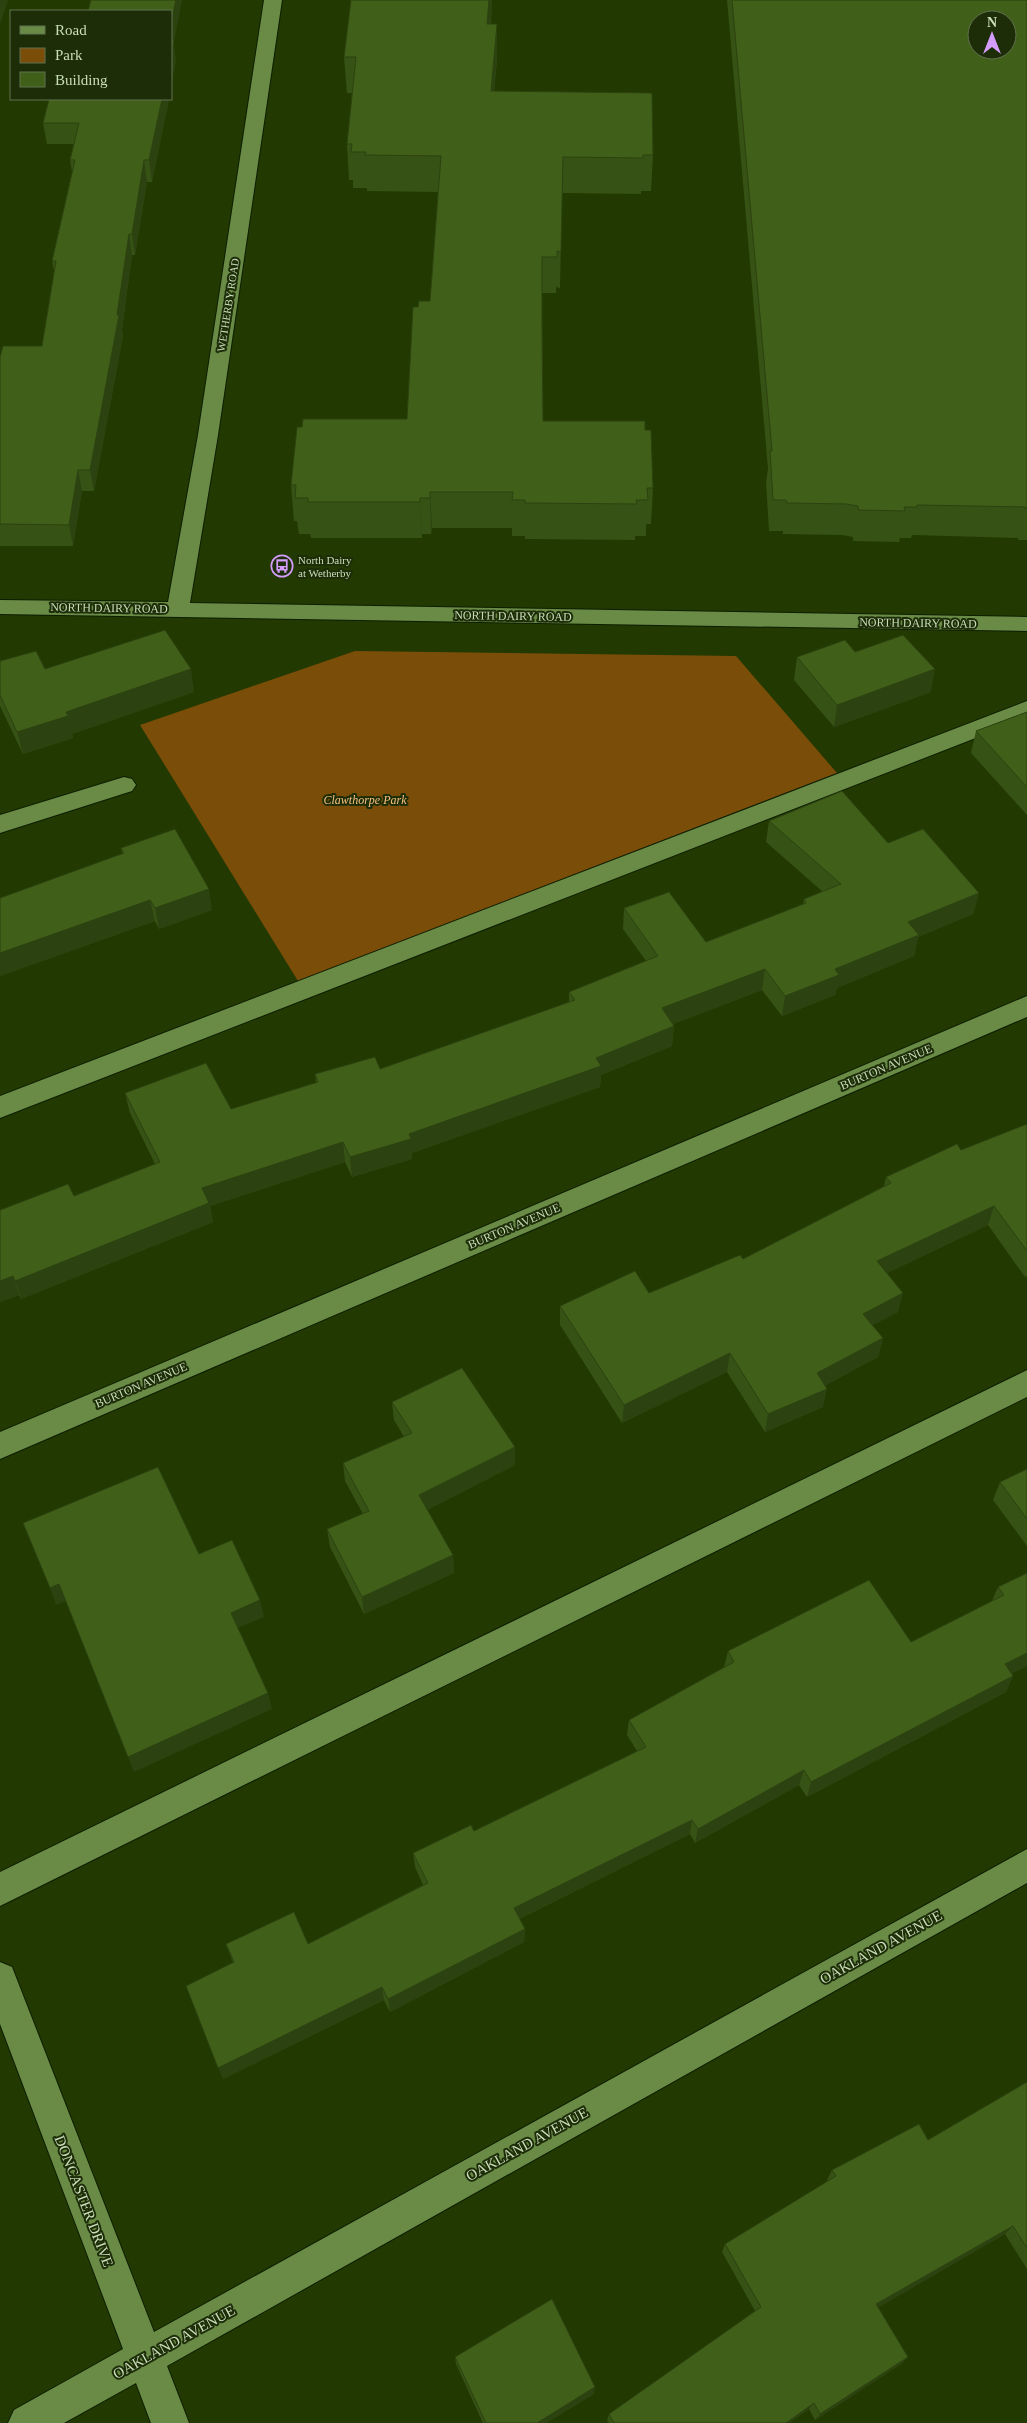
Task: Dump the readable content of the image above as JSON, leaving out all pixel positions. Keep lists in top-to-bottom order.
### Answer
{
  "streets": {
    "street": [
      "WETHERBY ROAD",
      "NORTH DAIRY ROAD",
      "BURTON AVENUE",
      "OAKLAND AVENUE",
      "DONCASTER DRIVE"
    ]
  },
  "crossings": [
    ["WETHERBY ROAD", "NORTH DAIRY ROAD"],
    ["OAKLAND AVENUE", "DONCASTER DRIVE"]
  ],
  "parks": ["Clawthorpe Park"],
  "places": {
    "bus stop": ["North Dairy at Wetherby"]
  },
  "legend": ["Road", "Park", "Building"],
  "north": "top"
}
